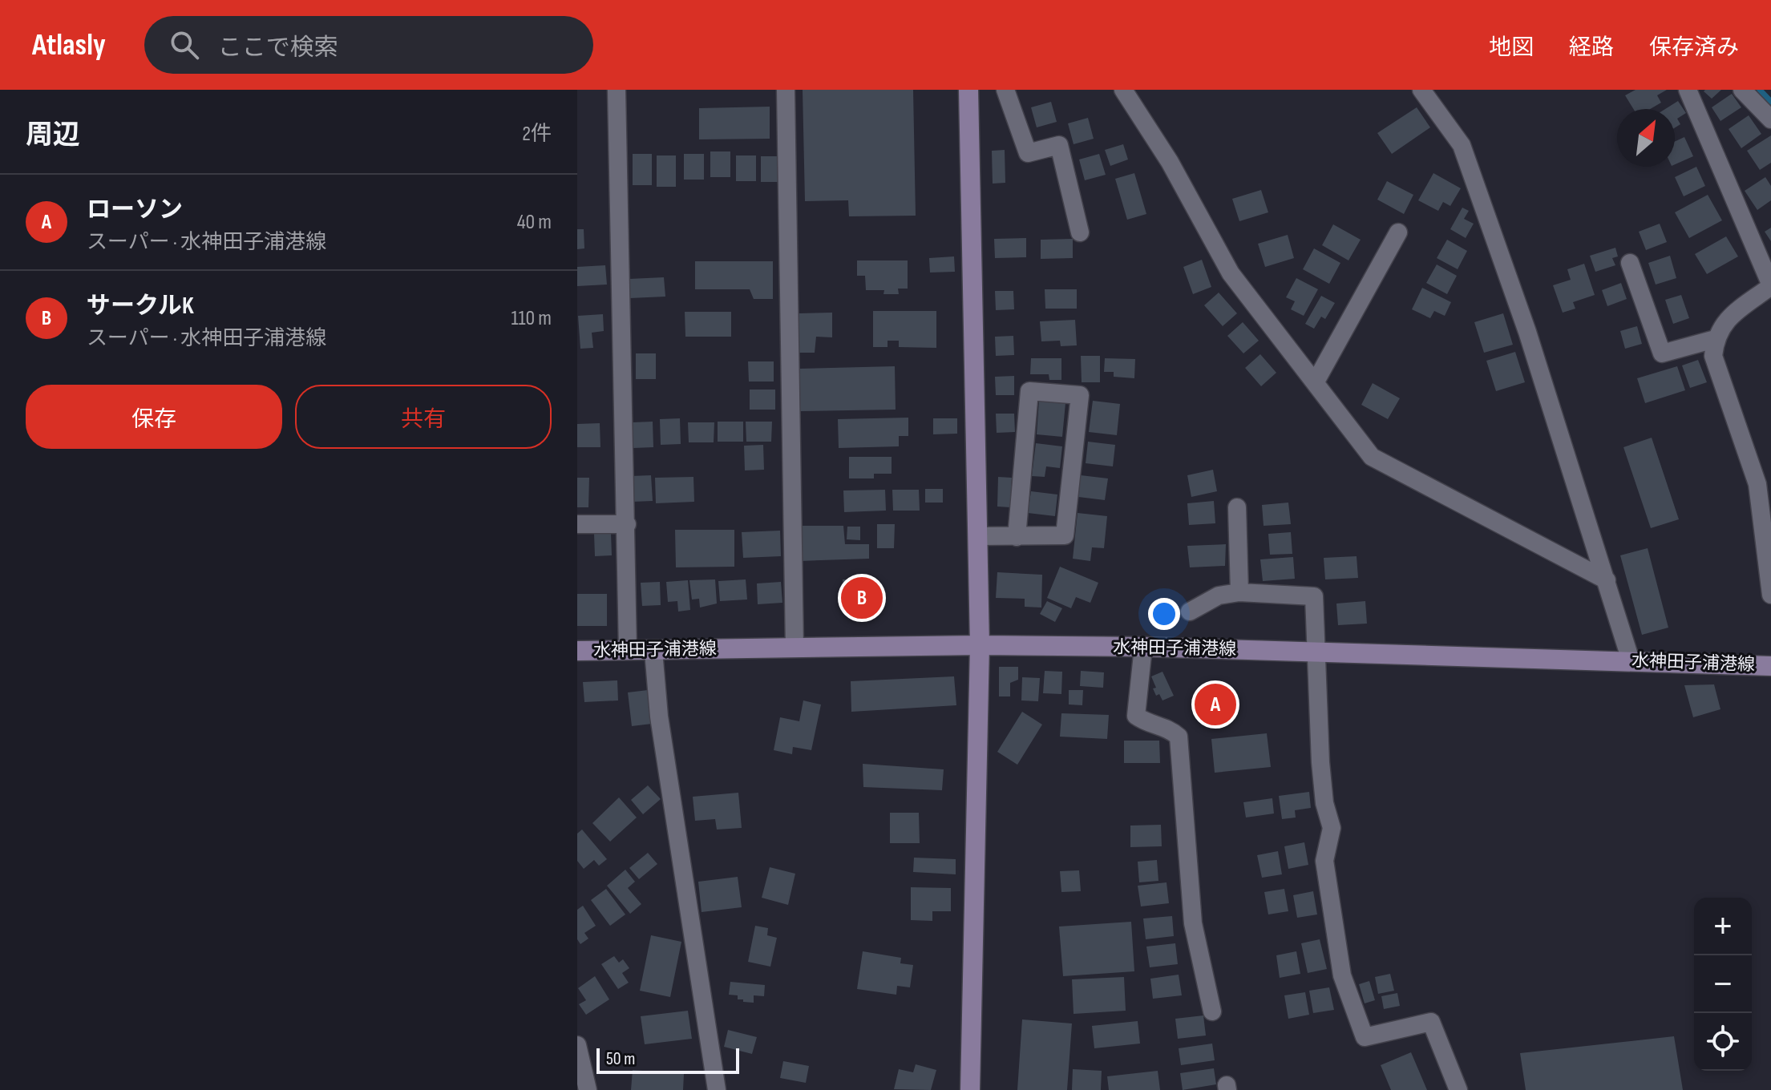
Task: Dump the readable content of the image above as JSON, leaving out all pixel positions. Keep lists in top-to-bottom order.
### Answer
{
  "streets": {
    "main road": ["水神田子浦港線"]
  },
  "scale_bar": "50 m",
  "north": "top right",
  "page": {
    "header": "Atlasly",
    "search": "ここで検索",
    "nav": ["地図", "経路", "保存済み"],
    "heading": ["周辺", "2件"],
    "list": [
      {
        "mark": "A",
        "name": "ローソン",
        "note": "スーパー · 水神田子浦港線",
        "value": "40 m"
      },
      {
        "mark": "B",
        "name": "サークルK",
        "note": "スーパー · 水神田子浦港線",
        "value": "110 m"
      }
    ],
    "buttons": ["保存", "共有"],
    "pins": ["B", "A"],
    "map_buttons": ["+", "−"],
    "scale": "50 m"
  }
}
